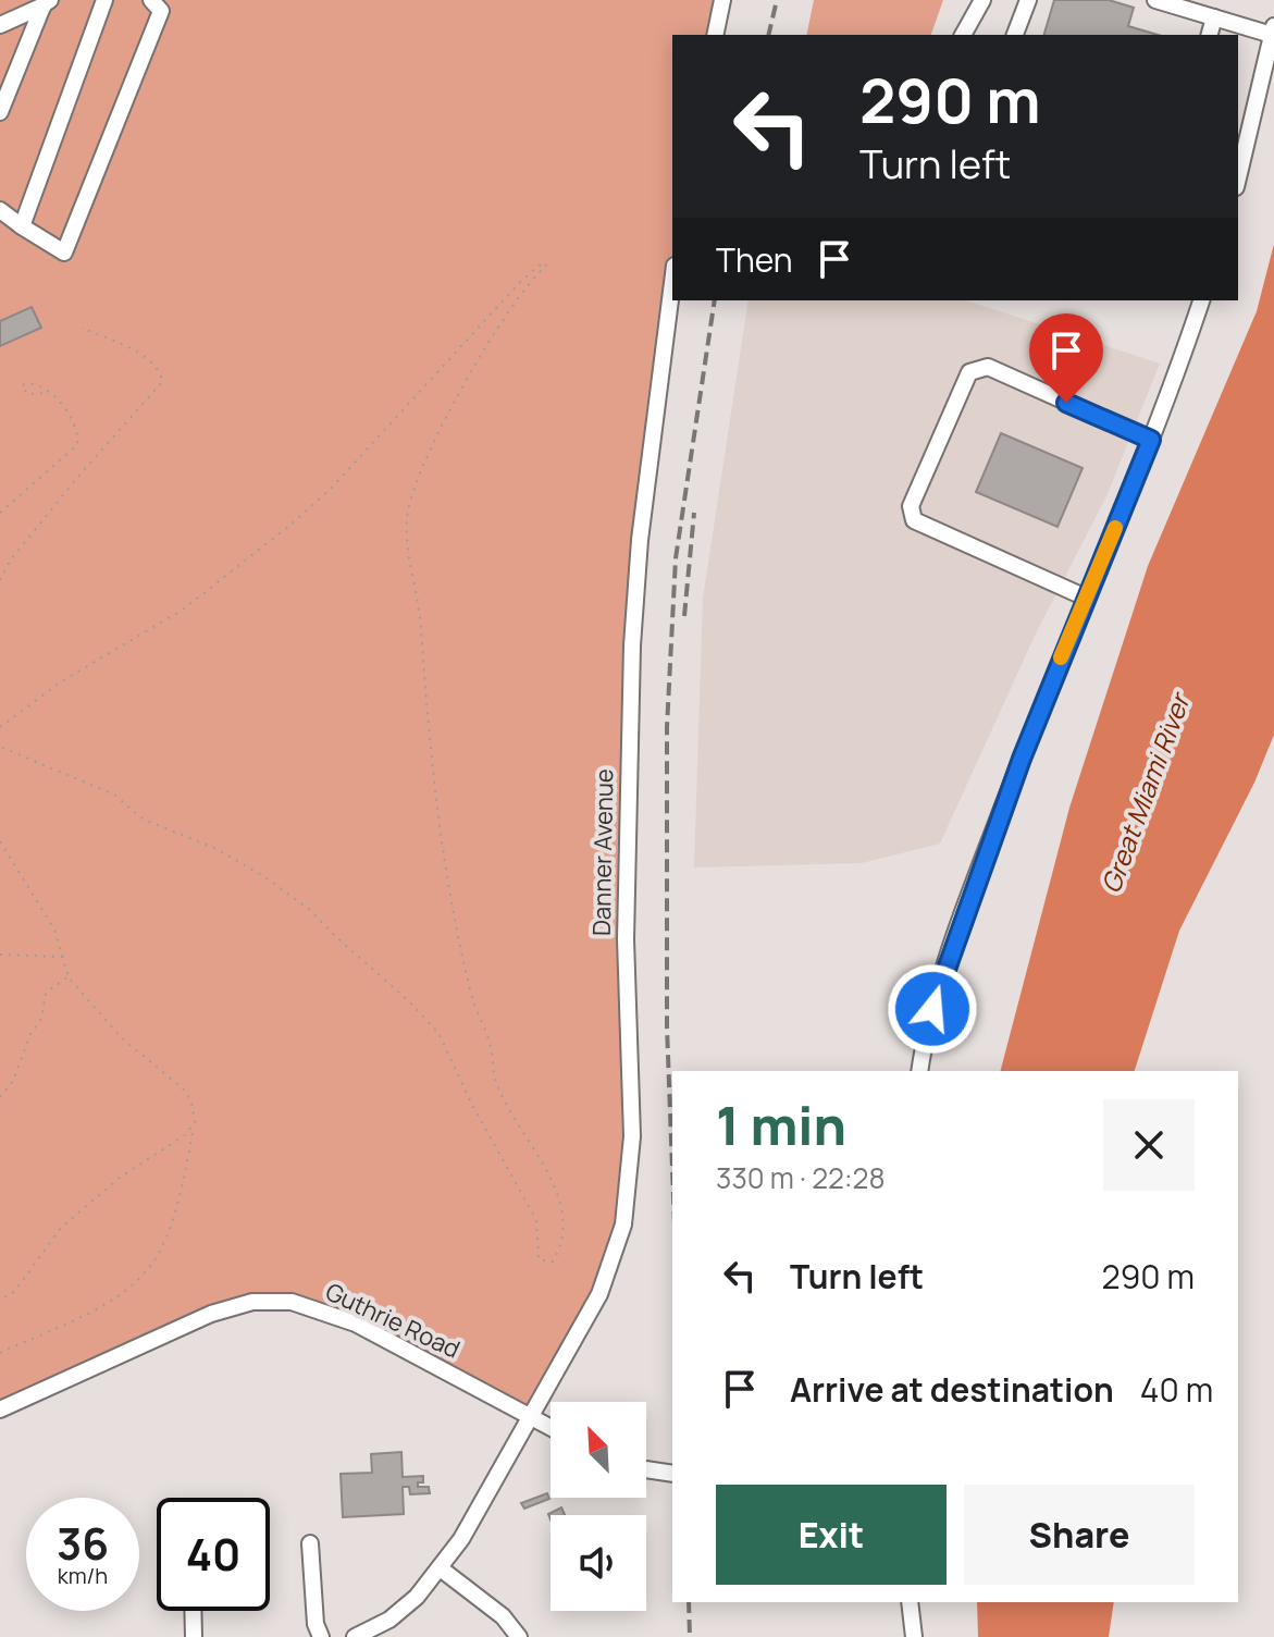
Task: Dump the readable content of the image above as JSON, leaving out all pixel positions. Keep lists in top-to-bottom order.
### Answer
{
  "streets": {
    "street": ["Danner Avenue", "Guthrie Road"]
  },
  "crossings": [
    ["Danner Avenue", "Guthrie Road"]
  ],
  "water": ["Great Miami River"],
  "north": "top left",
  "page": {
    "turn": ["290 m", "Turn left"],
    "then": "Then",
    "heading": ["1 min", "330 m · 22:28"],
    "list": [
      {
        "name": "Turn left",
        "value": "290 m"
      },
      {
        "name": "Arrive at destination",
        "value": "40 m"
      }
    ],
    "buttons": ["Exit", "Share"],
    "speed": "36 km/h",
    "limit": "40"
  }
}
